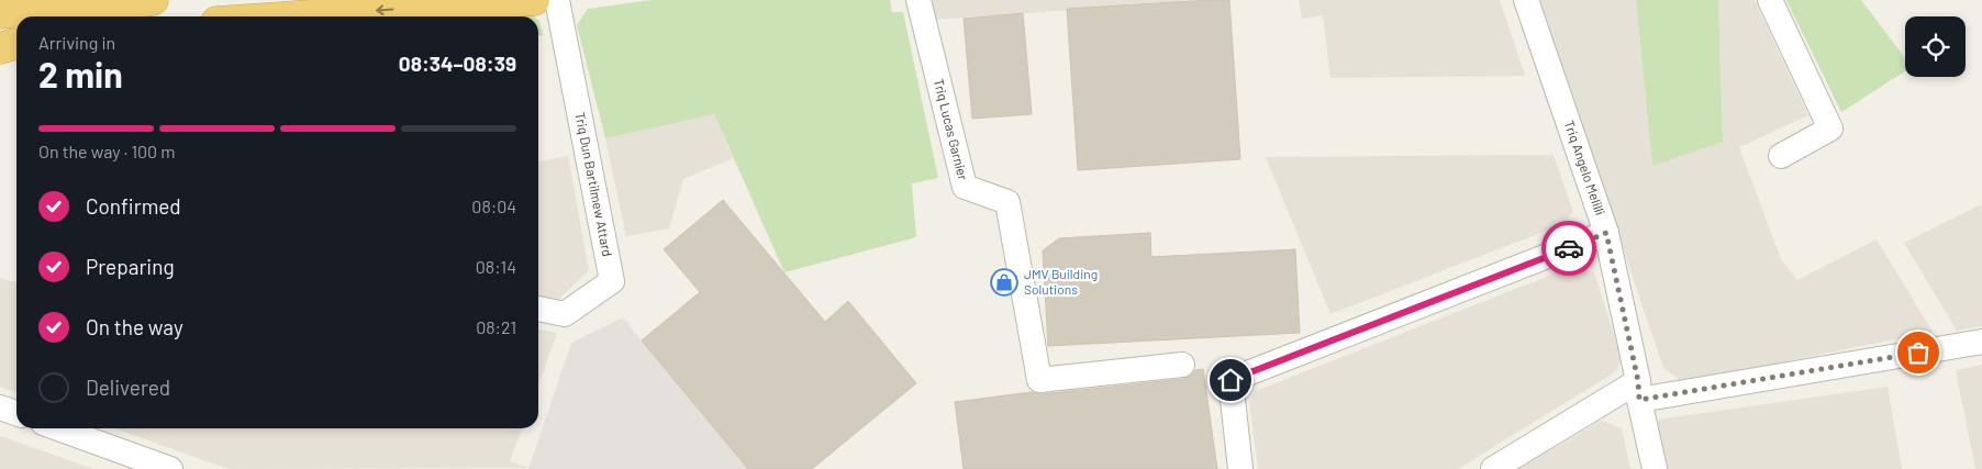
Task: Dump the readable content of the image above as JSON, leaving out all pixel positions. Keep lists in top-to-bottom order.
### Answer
{
  "streets": {
    "street": ["Triq Lucas Garnier", "Triq Angelo Melilli", "Triq Dun Bartilmew Attard"]
  },
  "places": {
    "shop": ["JMV Building Solutions"]
  },
  "page": {
    "heading": ["2 min", "Arriving in", "08:34–08:39"],
    "bar": "On the way · 100 m",
    "list": [
      ["Confirmed", "08:04"],
      ["Preparing", "08:14"],
      ["On the way", "08:21"],
      "Delivered"
    ]
  }
}
